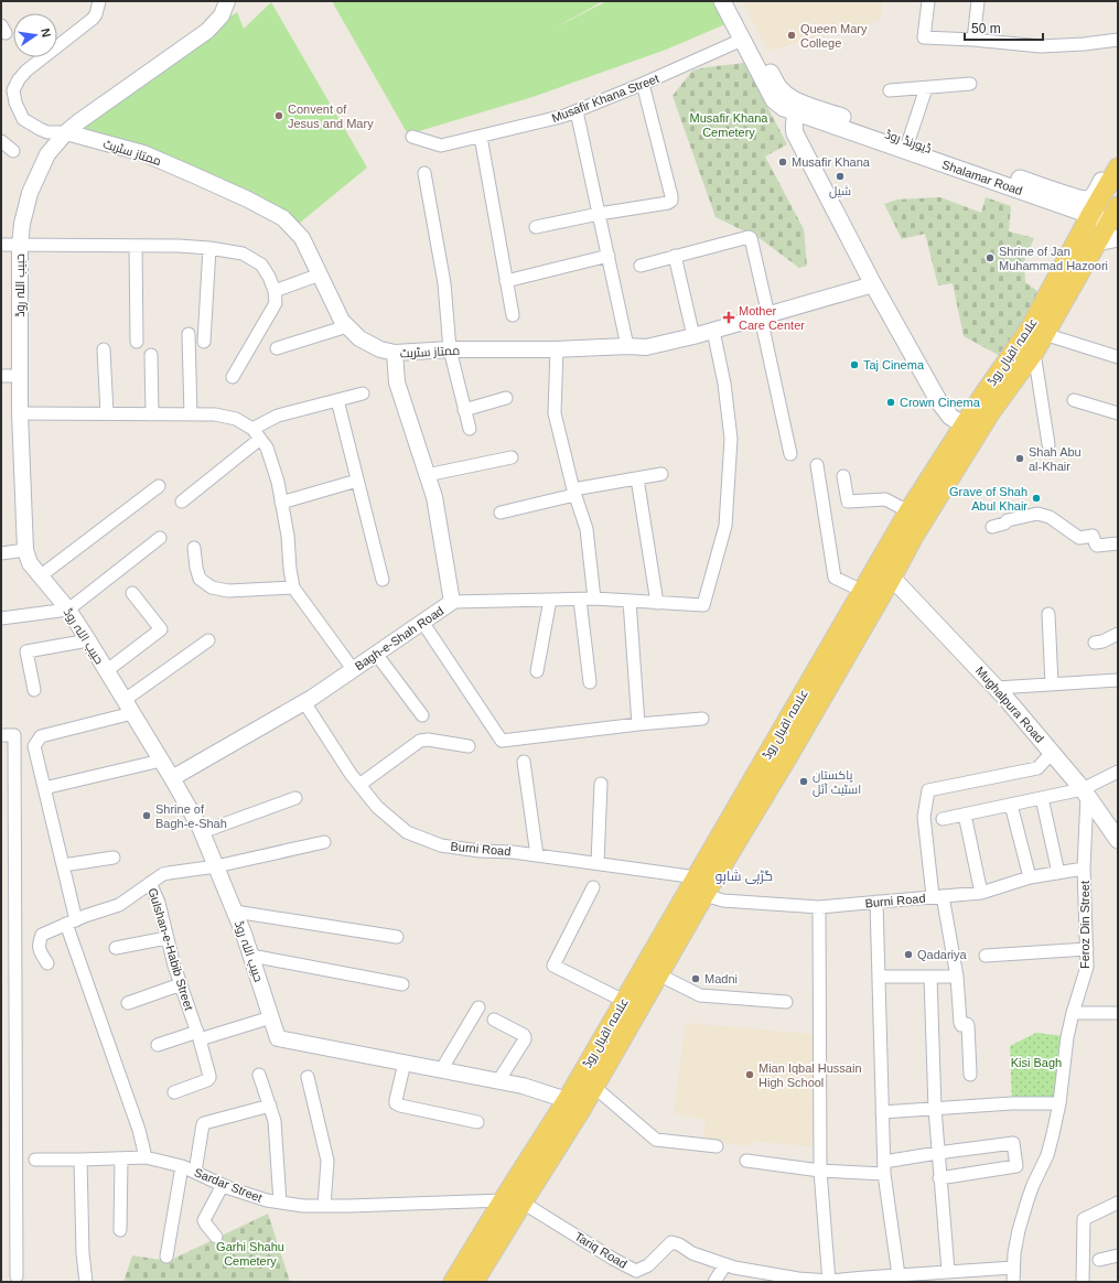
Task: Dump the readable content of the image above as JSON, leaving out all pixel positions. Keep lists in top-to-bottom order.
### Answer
{
  "streets": {
    "main road": [
      "ڈیورنڈ روڈ",
      "Shalamar Road",
      "علامہ اقبال روڈ",
      "Mughalpura Road"
    ],
    "street": [
      "Musafir Khana Street",
      "ممتاز سٹریٹ",
      "حبیب اللہ روڈ",
      "Bagh-e-Shah Road",
      "Burni Road",
      "Feroz Din Street",
      "Gulshan-e-Habib Street",
      "Sardar Street",
      "Tariq Road"
    ]
  },
  "crossings": [
    ["Musafir Khana Street", "Shalamar Road"],
    ["ڈیورنڈ روڈ", "Shalamar Road"],
    ["ممتاز سٹریٹ", "حبیب اللہ روڈ"],
    ["ممتاز سٹریٹ", "Bagh-e-Shah Road"],
    ["Shalamar Road", "علامہ اقبال روڈ"],
    ["حبیب اللہ روڈ", "علامہ اقبال روڈ"],
    ["حبیب اللہ روڈ", "Bagh-e-Shah Road"],
    ["علامہ اقبال روڈ", "Mughalpura Road"],
    ["علامہ اقبال روڈ", "Burni Road"],
    ["علامہ اقبال روڈ", "Sardar Street"],
    ["علامہ اقبال روڈ", "Tariq Road"],
    ["Bagh-e-Shah Road", "Burni Road"],
    ["Mughalpura Road", "Feroz Din Street"],
    ["Burni Road", "Feroz Din Street"],
    ["Feroz Din Street", "Tariq Road"]
  ],
  "districts": ["گڑہی شاہو"],
  "parks": ["Musafir Khana Cemetery", "Kisi Bagh", "Garhi Shahu Cemetery"],
  "places": {
    "other": [
      "Queen Mary College",
      "Convent of Jesus and Mary",
      "Musafir Khana",
      "شیل",
      "Shrine of Jan Muhammad Hazoori",
      "Taj Cinema",
      "Crown Cinema",
      "Shah Abu al-Khair",
      "Grave of Shah Abul Khair",
      "پاکستان اسٹیٹ آئل",
      "Shrine of Bagh-e-Shah",
      "Qadariya",
      "Madni",
      "Mian Iqbal Hussain High School"
    ],
    "health": ["Mother Care Center"]
  },
  "scale_bar": "50 m",
  "north": "right"
}
